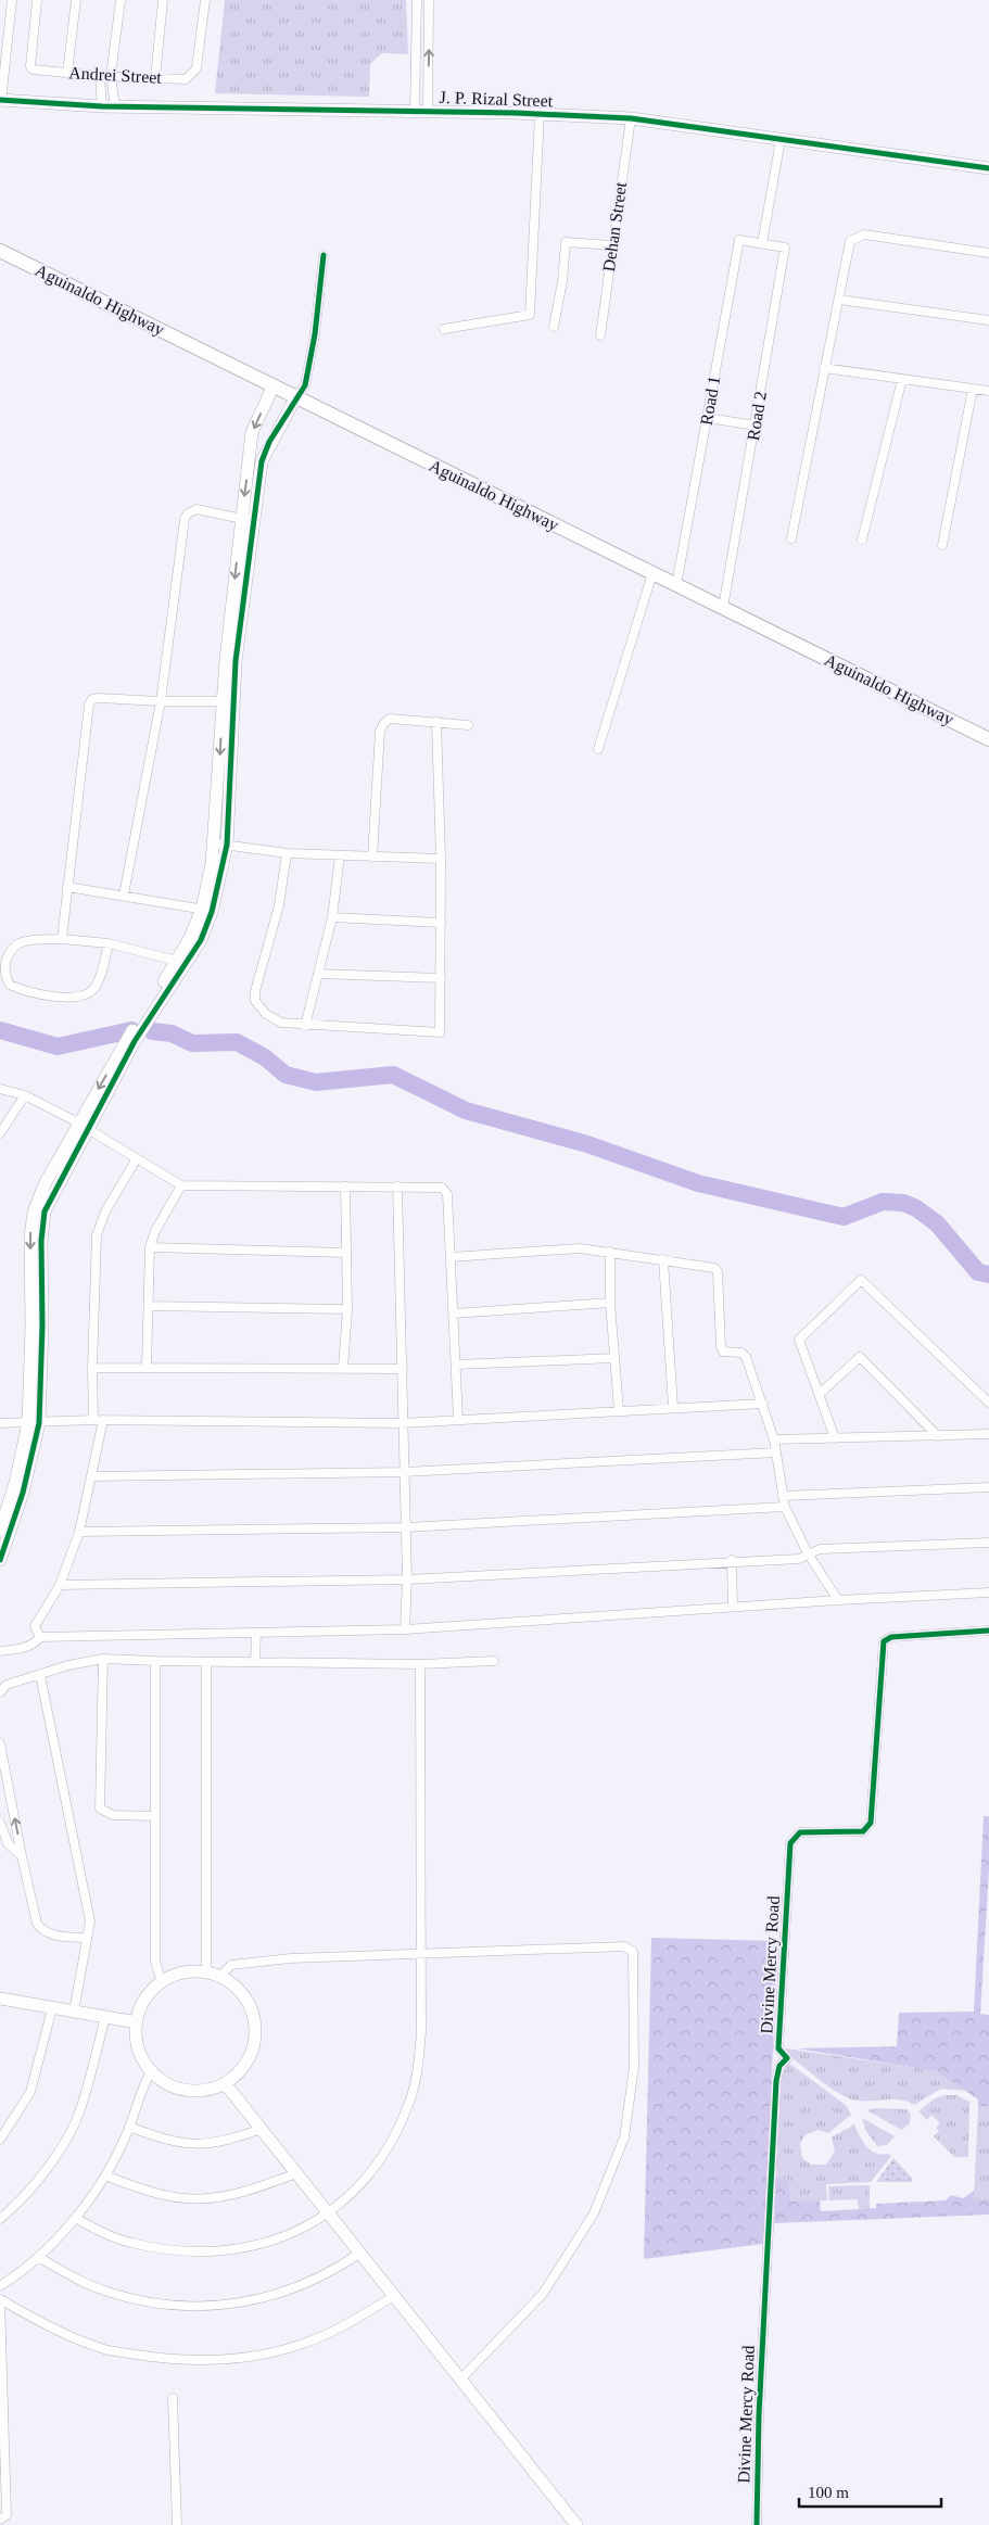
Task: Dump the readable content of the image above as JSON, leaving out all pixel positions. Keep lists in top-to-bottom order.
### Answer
{
  "streets": {
    "main road": ["Aguinaldo Highway"],
    "street": [
      "Andrei Street",
      "J. P. Rizal Street",
      "Dehan Street",
      "Road 1",
      "Road 2",
      "Divine Mercy Road"
    ]
  },
  "crossings": [
    ["J. P. Rizal Street", "Dehan Street"],
    ["Aguinaldo Highway", "Road 1"],
    ["Aguinaldo Highway", "Road 2"],
    ["Road 1", "Road 2"]
  ],
  "scale_bar": "100 m"
}
